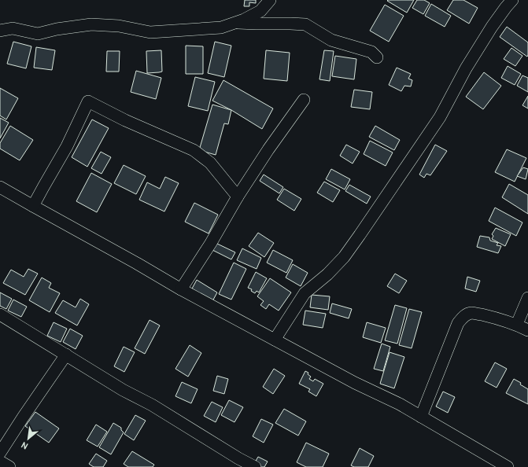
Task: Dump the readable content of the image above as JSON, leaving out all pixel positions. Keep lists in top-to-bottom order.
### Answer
{
  "north": "bottom left"
}
